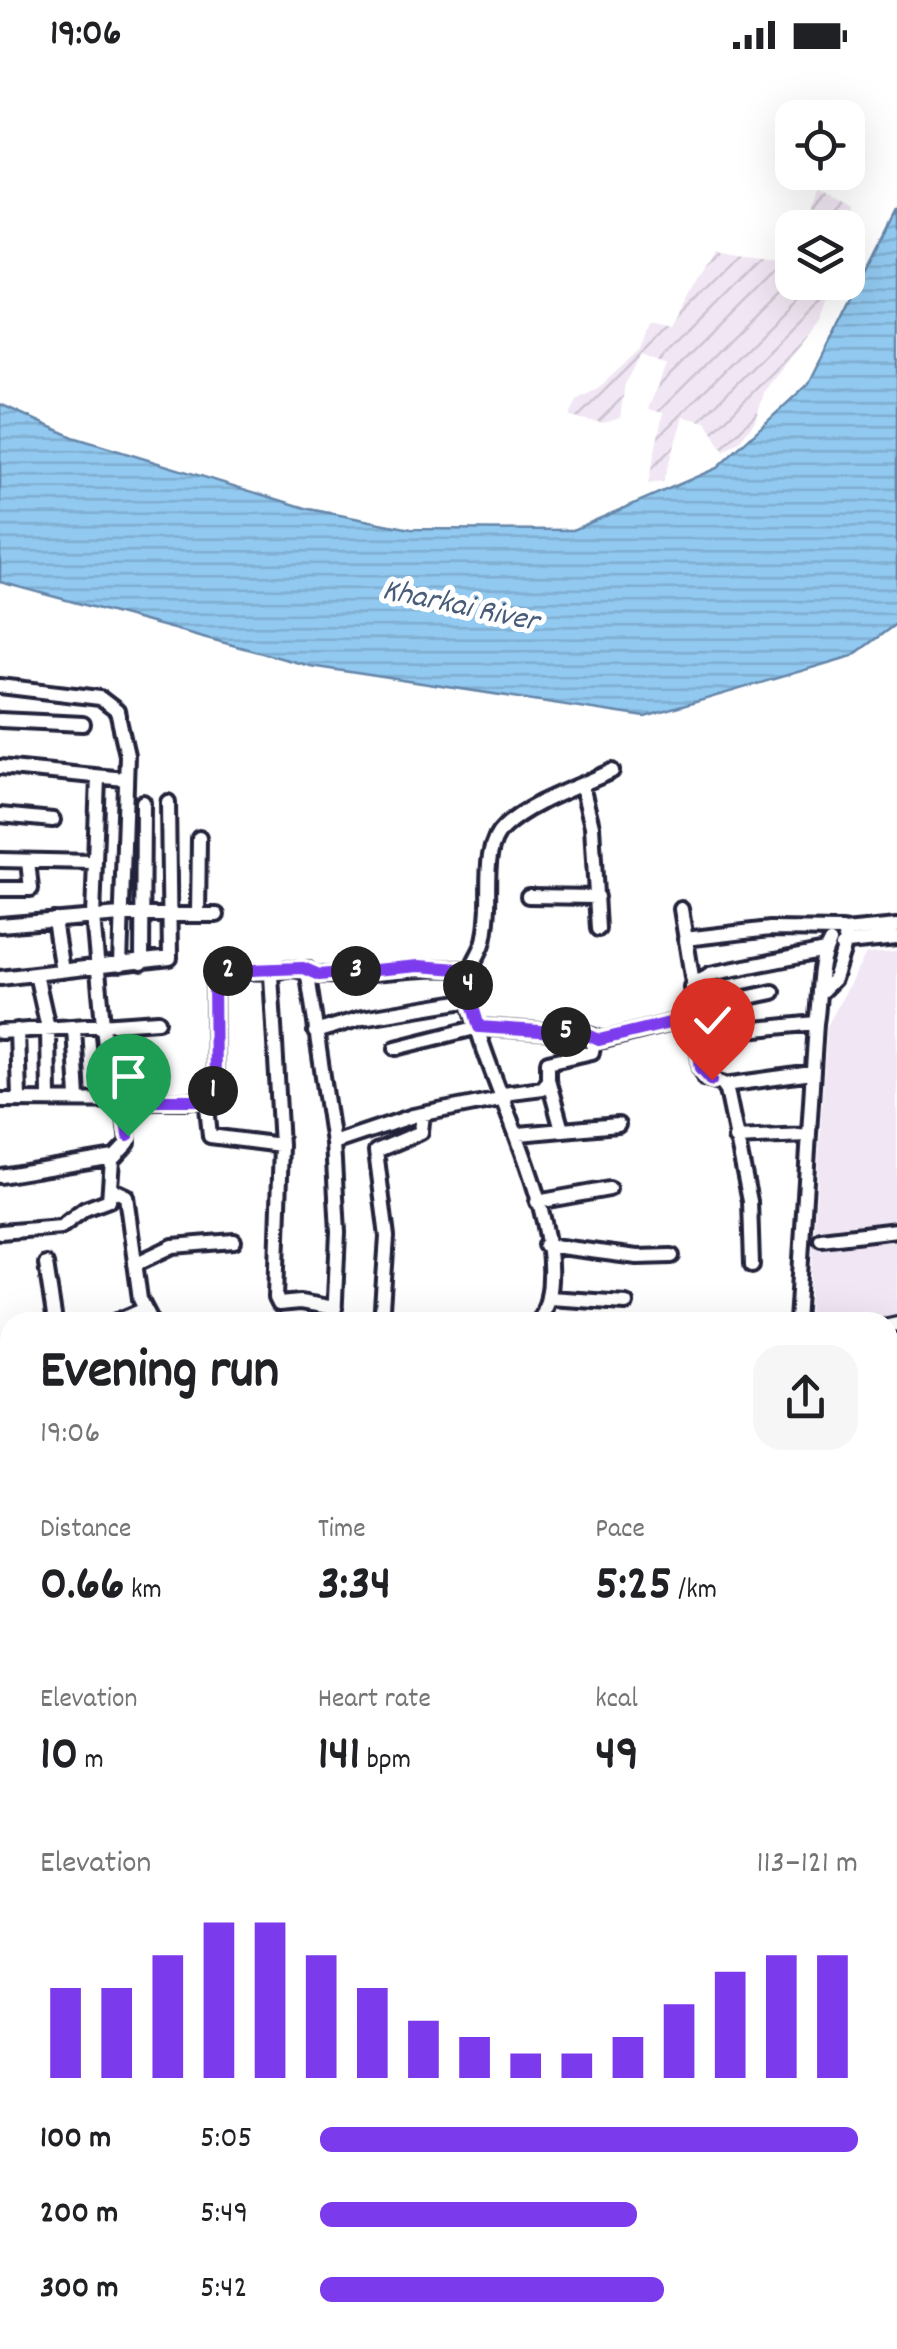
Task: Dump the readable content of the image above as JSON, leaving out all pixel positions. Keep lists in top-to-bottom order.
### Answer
{
  "water": ["Kharkai River"],
  "page": {
    "status": "19:06",
    "pins": [
      "2",
      "3",
      "4",
      "5",
      "1"
    ],
    "heading": ["Evening run", "19:06"],
    "stats": [
      ["Distance", "0.66 km"],
      ["Time", "3:34"],
      ["Pace", "5:25 /km"],
      ["Elevation", "10 m"],
      ["Heart rate", "141 bpm"],
      ["kcal", "49"]
    ],
    "chart": ["Elevation", "113–121 m"],
    "list": [
      {
        "name": "100 m",
        "note": "5:05"
      },
      {
        "name": "200 m",
        "note": "5:49"
      },
      {
        "name": "300 m",
        "note": "5:42"
      }
    ]
  }
}
